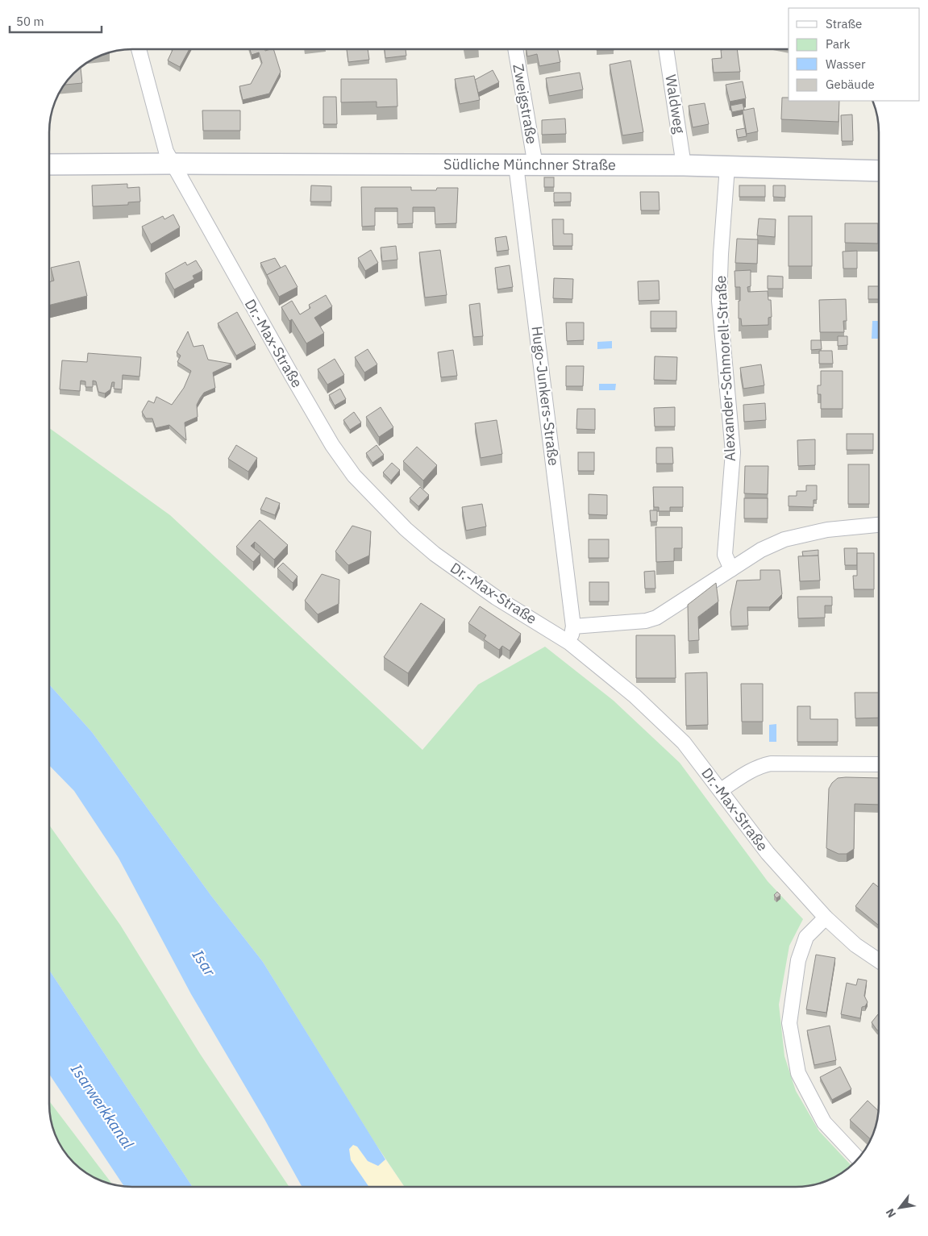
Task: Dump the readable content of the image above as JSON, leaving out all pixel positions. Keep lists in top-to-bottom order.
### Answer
{
  "streets": {
    "main road": ["Südliche Münchner Straße"],
    "street": [
      "Zweigstraße",
      "Waldweg",
      "Dr.-Max-Straße",
      "Alexander-Schmorell-Straße",
      "Hugo-Junkers-Straße"
    ]
  },
  "crossings": [
    ["Zweigstraße", "Südliche Münchner Straße"],
    ["Zweigstraße", "Hugo-Junkers-Straße"],
    ["Waldweg", "Südliche Münchner Straße"],
    ["Südliche Münchner Straße", "Dr.-Max-Straße"],
    ["Südliche Münchner Straße", "Alexander-Schmorell-Straße"],
    ["Südliche Münchner Straße", "Hugo-Junkers-Straße"]
  ],
  "water": ["Isar", "Isarwerkkanal"],
  "legend": [
    "Straße",
    "Park",
    "Wasser",
    "Gebäude"
  ],
  "scale_bar": "50 m",
  "north": "bottom left"
}
